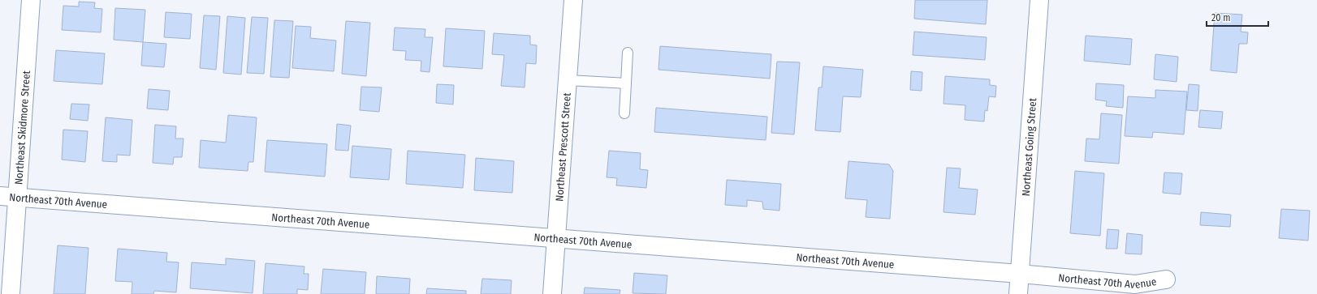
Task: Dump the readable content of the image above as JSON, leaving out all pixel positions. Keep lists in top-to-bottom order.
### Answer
{
  "streets": {
    "street": [
      "Northeast Skidmore Street",
      "Northeast Prescott Street",
      "Northeast Going Street",
      "Northeast 70th Avenue"
    ]
  },
  "crossings": [
    ["Northeast Skidmore Street", "Northeast 70th Avenue"],
    ["Northeast Prescott Street", "Northeast 70th Avenue"],
    ["Northeast Going Street", "Northeast 70th Avenue"]
  ],
  "scale_bar": "20 m"
}
